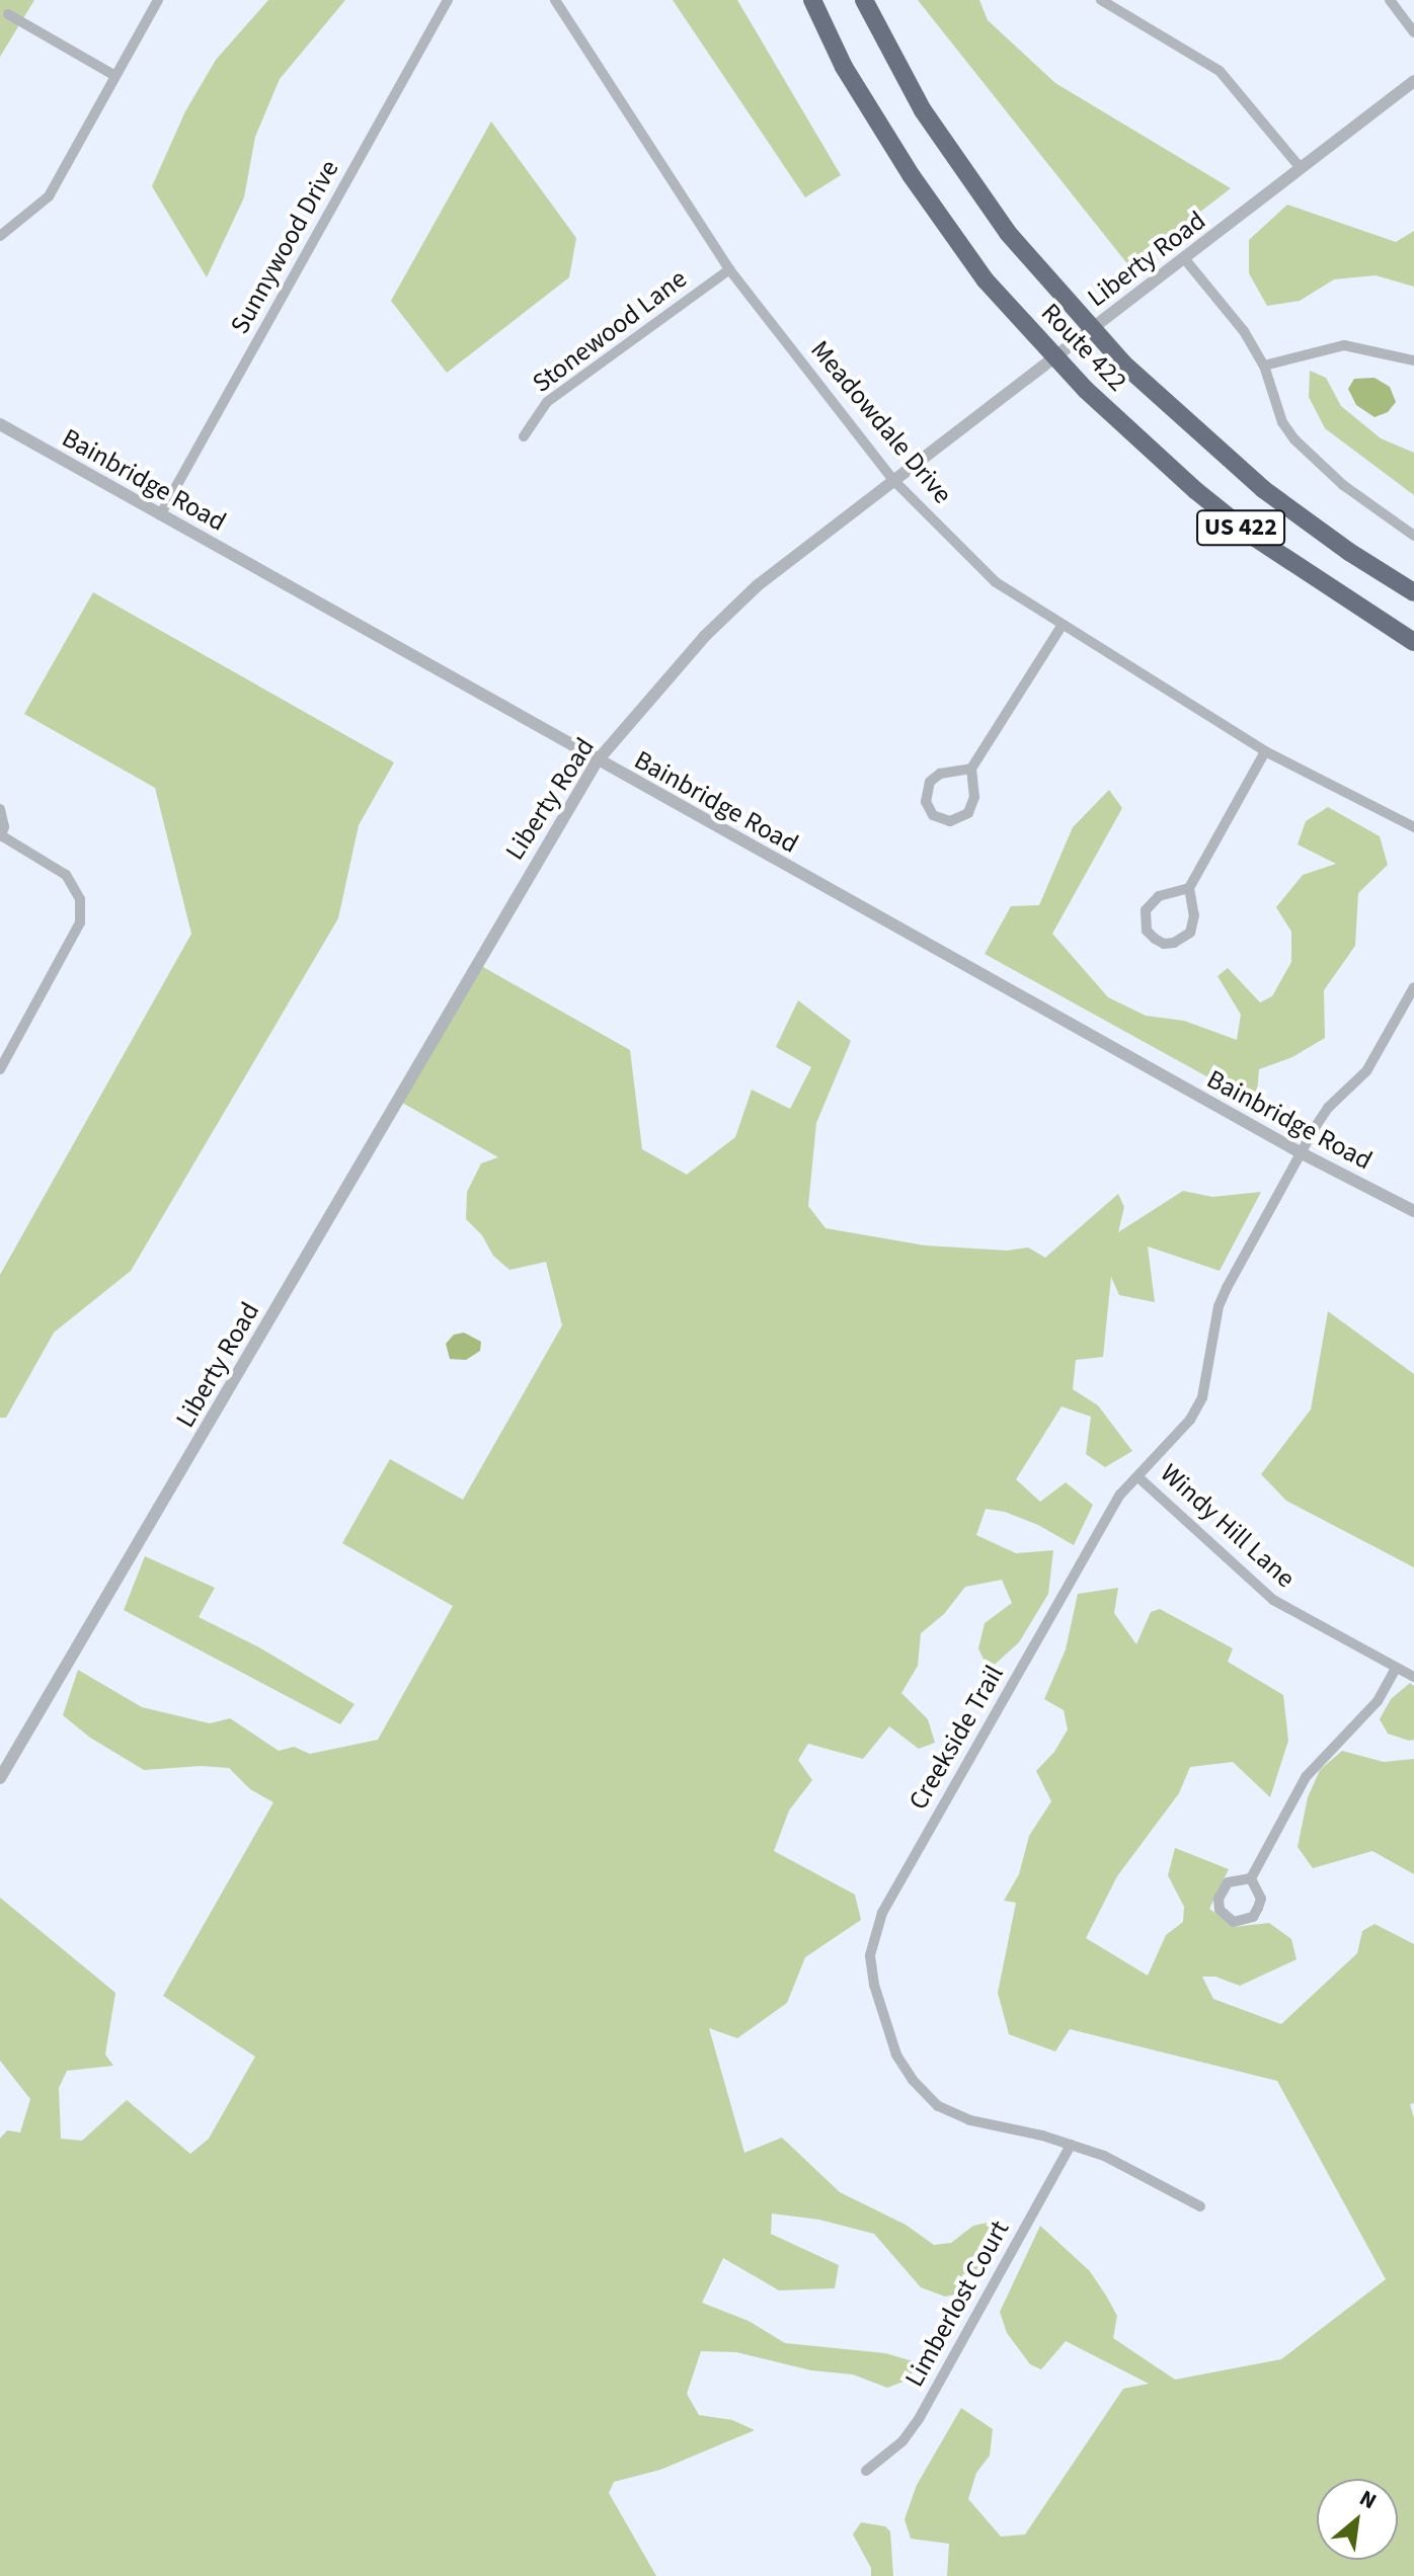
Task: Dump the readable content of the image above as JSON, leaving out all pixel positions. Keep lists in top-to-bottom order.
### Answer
{
  "streets": {
    "highway": ["Route 422", "US 422"],
    "street": [
      "Sunnywood Drive",
      "Liberty Road",
      "Stonewood Lane",
      "Meadowdale Drive",
      "Bainbridge Road",
      "Windy Hill Lane",
      "Creekside Trail",
      "Limberlost Court"
    ]
  },
  "crossings": [
    ["Sunnywood Drive", "Bainbridge Road"],
    ["Liberty Road", "Meadowdale Drive"],
    ["Liberty Road", "Bainbridge Road"],
    ["Stonewood Lane", "Meadowdale Drive"],
    ["Bainbridge Road", "Creekside Trail"],
    ["Windy Hill Lane", "Creekside Trail"],
    ["Creekside Trail", "Limberlost Court"]
  ],
  "north": "top right"
}
